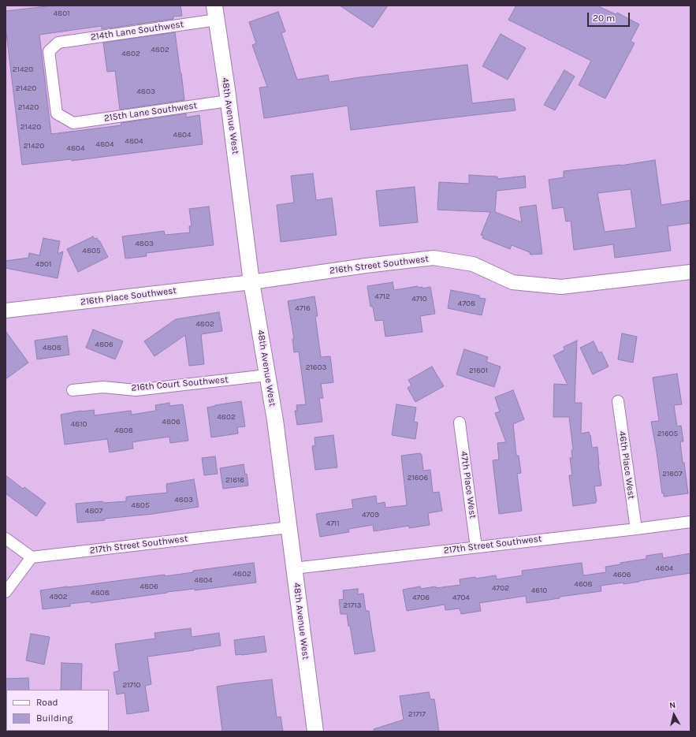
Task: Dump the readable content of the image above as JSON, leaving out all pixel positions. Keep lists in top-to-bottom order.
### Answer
{
  "streets": {
    "main road": ["48th Avenue West"],
    "street": [
      "214th Lane Southwest",
      "215th Lane Southwest",
      "216th Street Southwest",
      "216th Place Southwest",
      "216th Court Southwest",
      "46th Place West",
      "47th Place West",
      "217th Street Southwest"
    ]
  },
  "crossings": [
    ["214th Lane Southwest", "215th Lane Southwest"],
    ["214th Lane Southwest", "48th Avenue West"],
    ["215th Lane Southwest", "48th Avenue West"],
    ["48th Avenue West", "216th Street Southwest"],
    ["48th Avenue West", "216th Place Southwest"],
    ["48th Avenue West", "216th Court Southwest"],
    ["48th Avenue West", "217th Street Southwest"],
    ["216th Street Southwest", "216th Place Southwest"],
    ["46th Place West", "217th Street Southwest"],
    ["47th Place West", "217th Street Southwest"]
  ],
  "house_numbers": [
    "4801",
    "4802",
    "4802",
    "21420",
    "21420",
    "4803",
    "21420",
    "21420",
    "4804",
    "4804",
    "4804",
    "21420",
    "4804",
    "4803",
    "4805",
    "4901",
    "4712",
    "4710",
    "4708",
    "4716",
    "4802",
    "4806",
    "4808",
    "21603",
    "21601",
    "4802",
    "4806",
    "4810",
    "4808",
    "21605",
    "21607",
    "21606",
    "21616",
    "4803",
    "4805",
    "4807",
    "4709",
    "4711",
    "4604",
    "4802",
    "4606",
    "4804",
    "4608",
    "4806",
    "4702",
    "4610",
    "4808",
    "4902",
    "4706",
    "4704",
    "21713",
    "21710",
    "21717"
  ],
  "legend": ["Road", "Building"],
  "scale_bar": "20 m",
  "north": "top"
}
